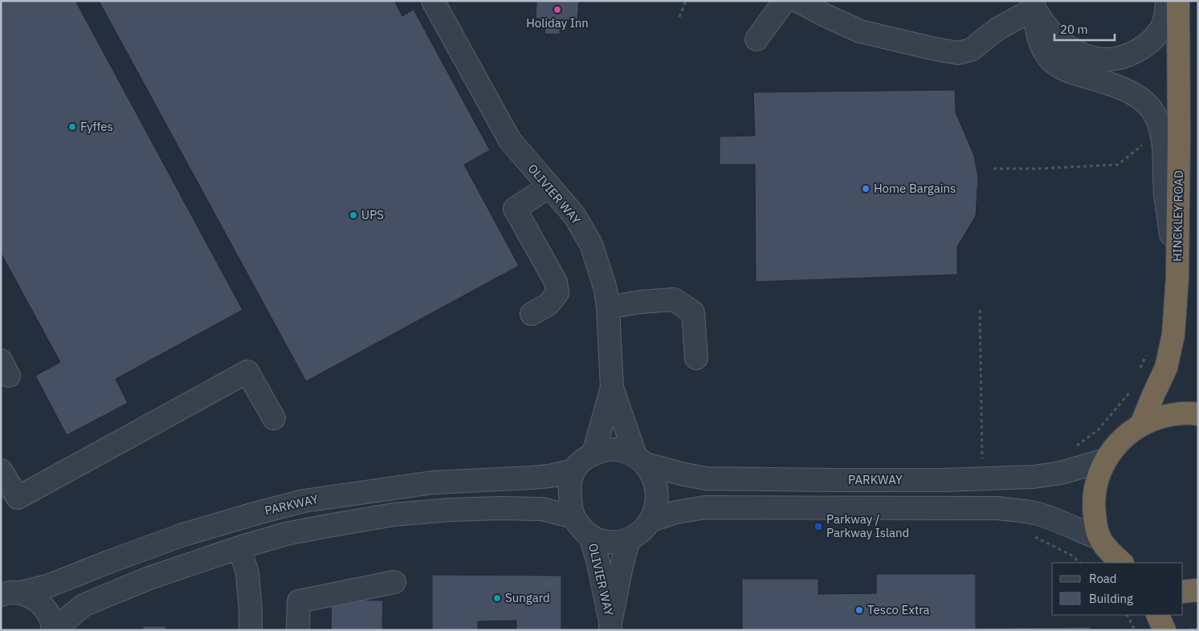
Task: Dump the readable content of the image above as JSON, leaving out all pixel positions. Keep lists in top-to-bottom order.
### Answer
{
  "streets": {
    "highway": ["HINCKLEY ROAD"],
    "street": ["OLIVIER WAY", "PARKWAY"]
  },
  "crossings": [
    ["OLIVIER WAY", "PARKWAY"]
  ],
  "places": {
    "other": [
      "Holiday Inn",
      "Fyffes",
      "Home Bargains",
      "UPS",
      "Sungard",
      "Tesco Extra"
    ],
    "transit": ["Parkway / Parkway Island"]
  },
  "legend": ["Road", "Building"],
  "scale_bar": "20 m"
}
